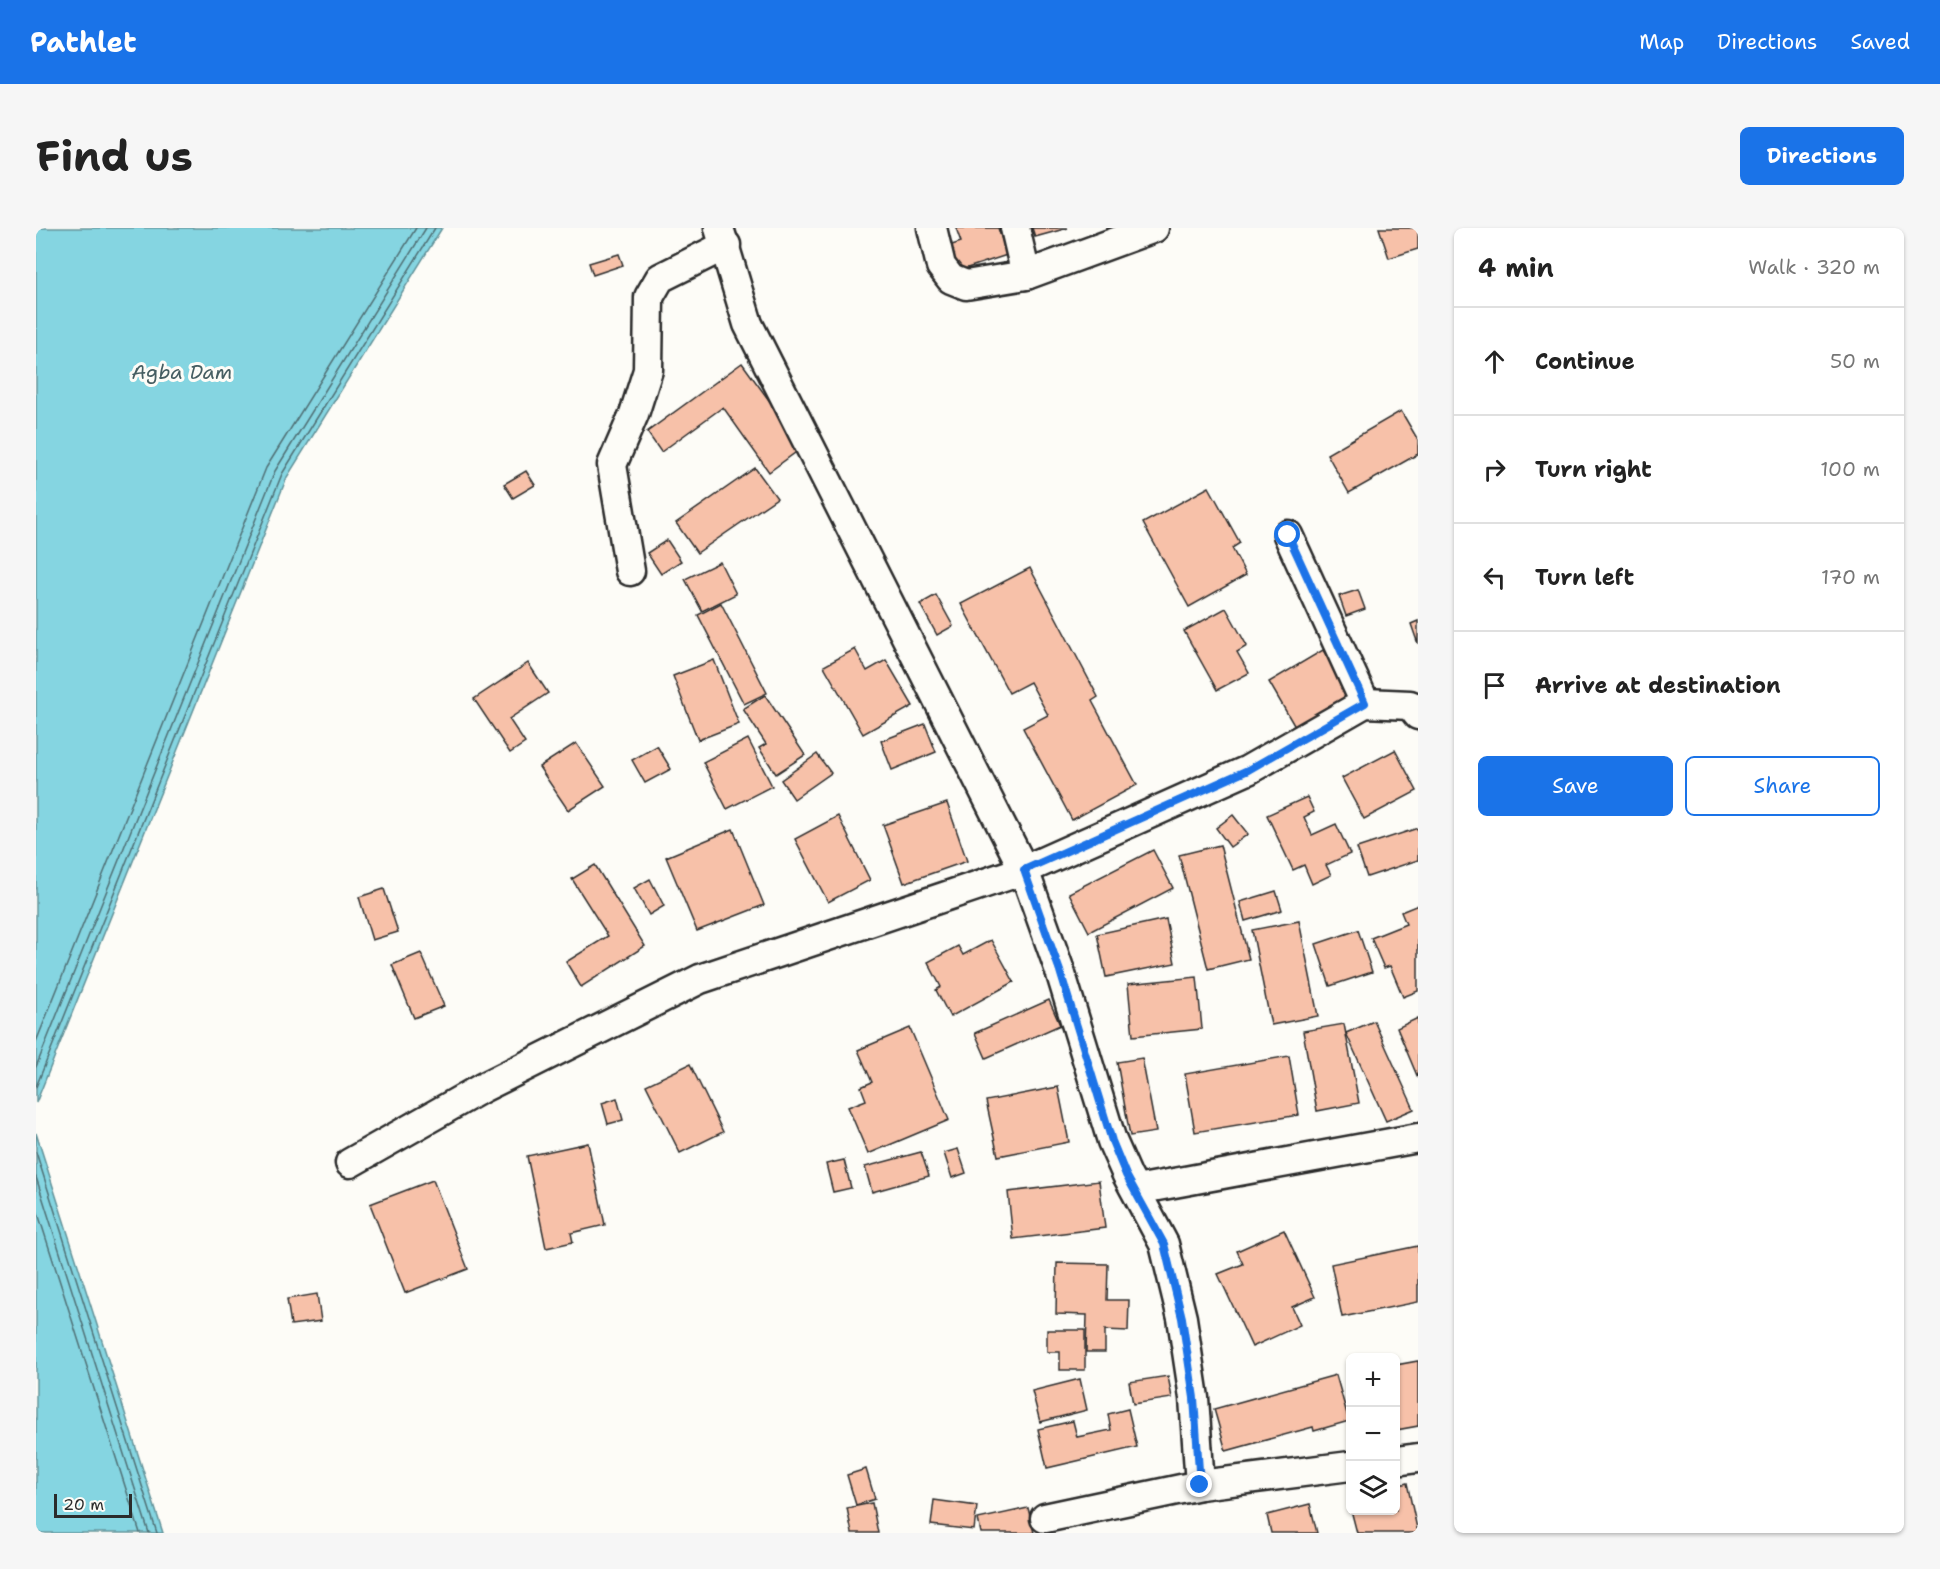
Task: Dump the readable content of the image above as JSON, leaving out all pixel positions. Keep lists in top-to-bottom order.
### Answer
{
  "water": ["Agba Dam"],
  "scale_bar": "20 m",
  "page": {
    "header": "Pathlet",
    "nav": ["Map", "Directions", "Saved"],
    "buttons": [
      "Directions",
      ["Save", "Share"]
    ],
    "title": "Find us",
    "heading": ["4 min", "Walk · 320 m"],
    "list": [
      ["Continue", "50 m"],
      ["Turn right", "100 m"],
      ["Turn left", "170 m"],
      "Arrive at destination"
    ],
    "map_buttons": ["+", "−"],
    "scale": "20 m"
  }
}
